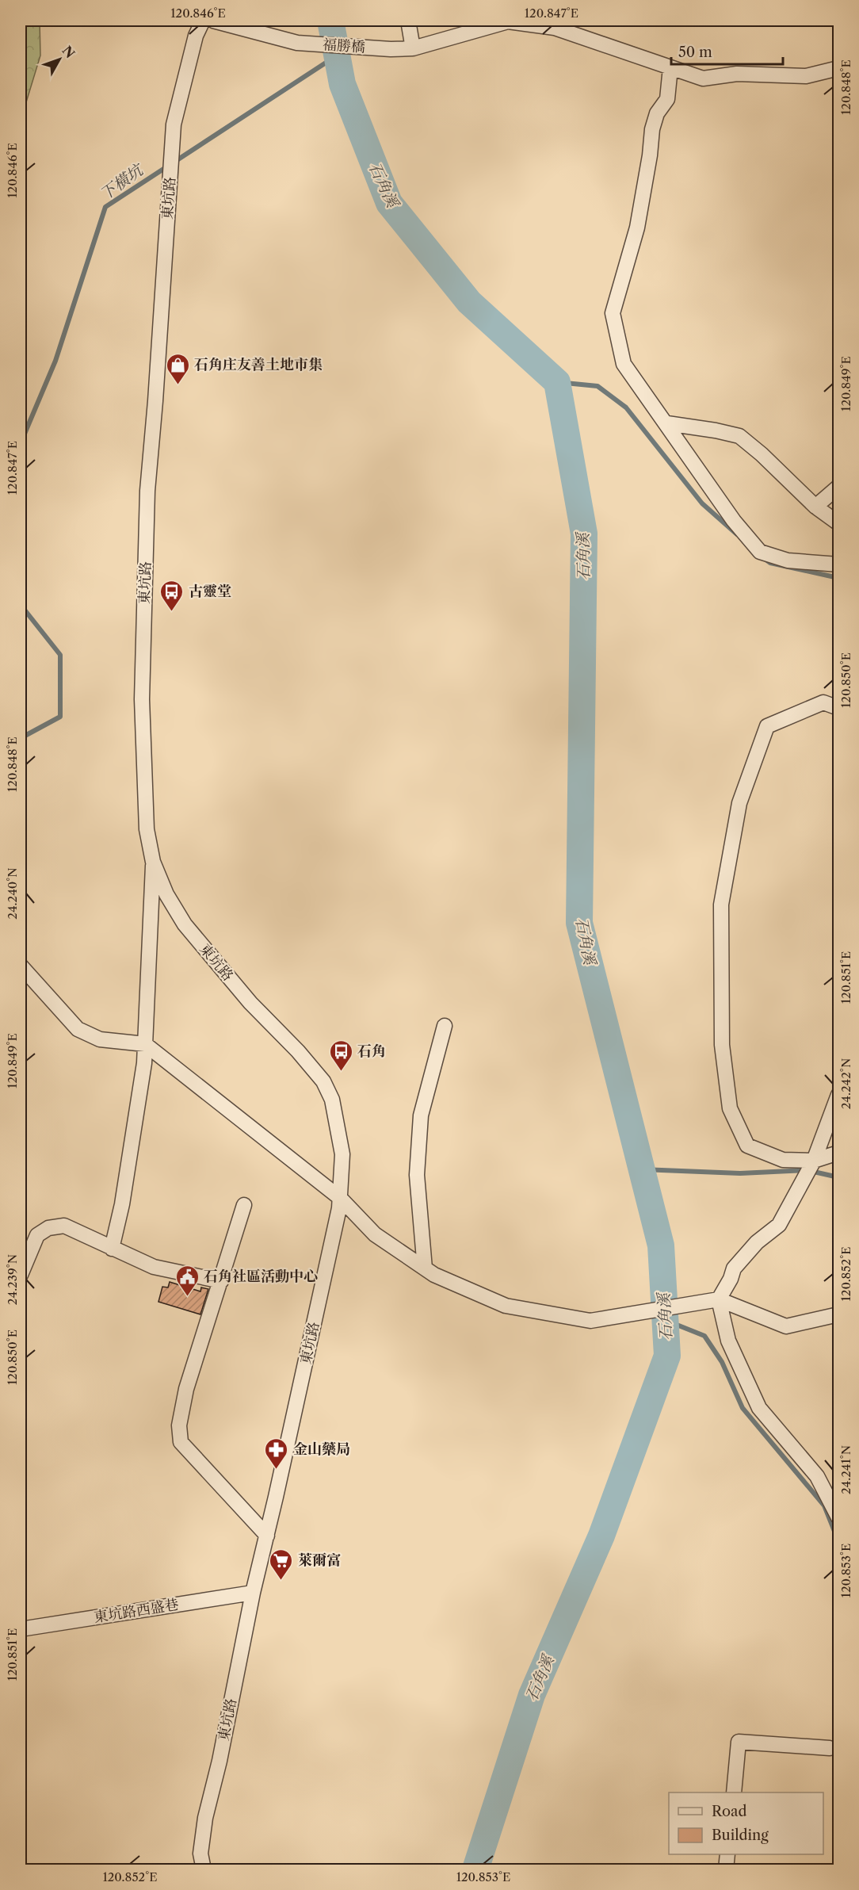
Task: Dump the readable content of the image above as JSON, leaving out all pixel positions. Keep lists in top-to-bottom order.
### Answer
{
  "streets": {
    "street": ["福勝橋", "東坑路", "東坑路西盛巷"]
  },
  "crossings": [
    ["東坑路", "東坑路西盛巷"]
  ],
  "water": ["下橫坑", "石角溪"],
  "places": {
    "shop": ["石角庄友善土地市集"],
    "bus stop": ["古靈堂", "石角"],
    "public building": ["石角社區活動中心"],
    "pharmacy": ["金山藥局"],
    "supermarket": ["萊爾富"]
  },
  "legend": ["Road", "Building"],
  "scale_bar": "50 m",
  "north": "top right",
  "coordinates": [
    "120.846°E",
    "120.847°E",
    "120.848°E",
    "120.849°E",
    "120.850°E",
    "24.240°N",
    "120.851°E",
    "24.242°N",
    "120.852°E",
    "24.239°N",
    "24.241°N",
    "120.853°E"
  ]
}
